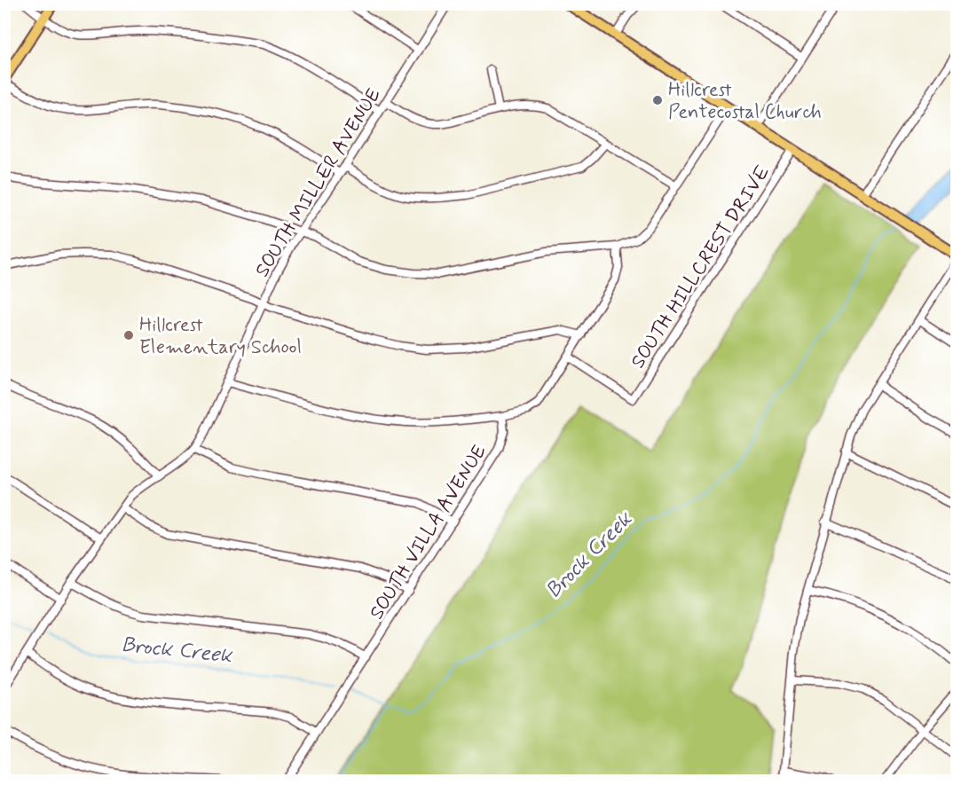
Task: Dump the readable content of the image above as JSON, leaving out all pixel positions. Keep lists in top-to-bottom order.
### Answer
{
  "streets": {
    "street": ["SOUTH MILLER AVENUE", "SOUTH HILLCREST DRIVE", "SOUTH VILLA AVENUE"]
  },
  "water": ["Brock Creek"],
  "places": ["Hillcrest Pentecostal Church", "Hillcrest Elementary School"]
}
